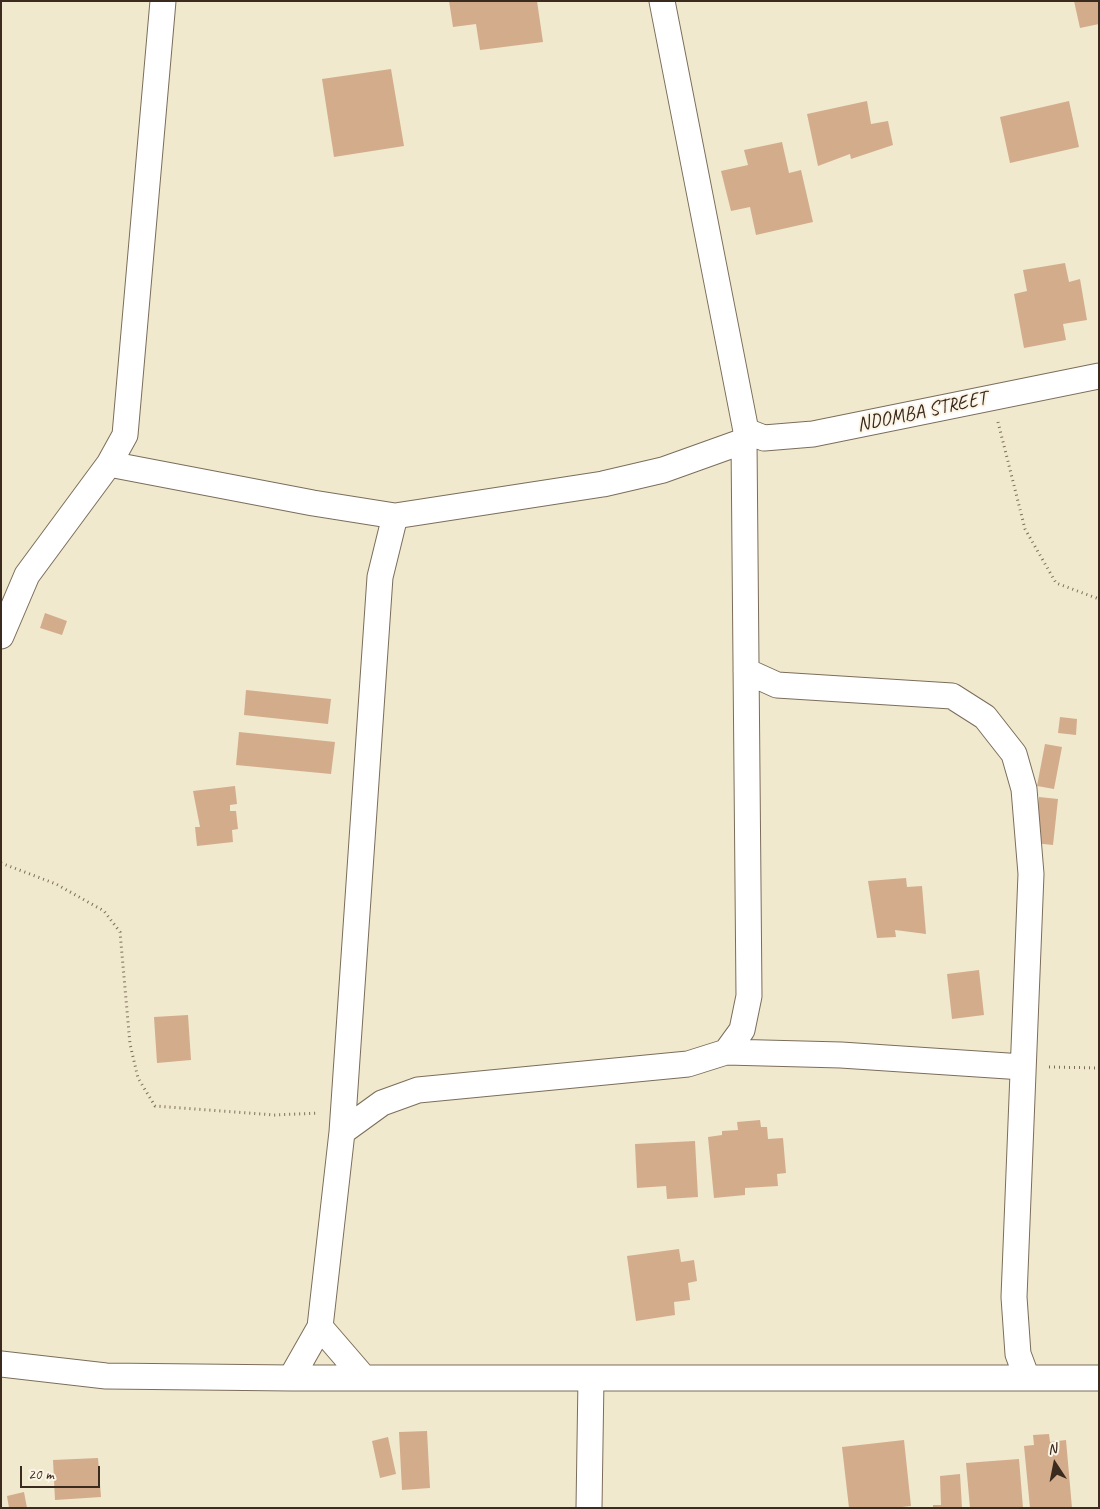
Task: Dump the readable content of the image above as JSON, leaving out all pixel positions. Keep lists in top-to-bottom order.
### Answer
{
  "streets": {
    "street": ["NDOMBA STREET"]
  },
  "scale_bar": "20 m",
  "north": "top"
}
